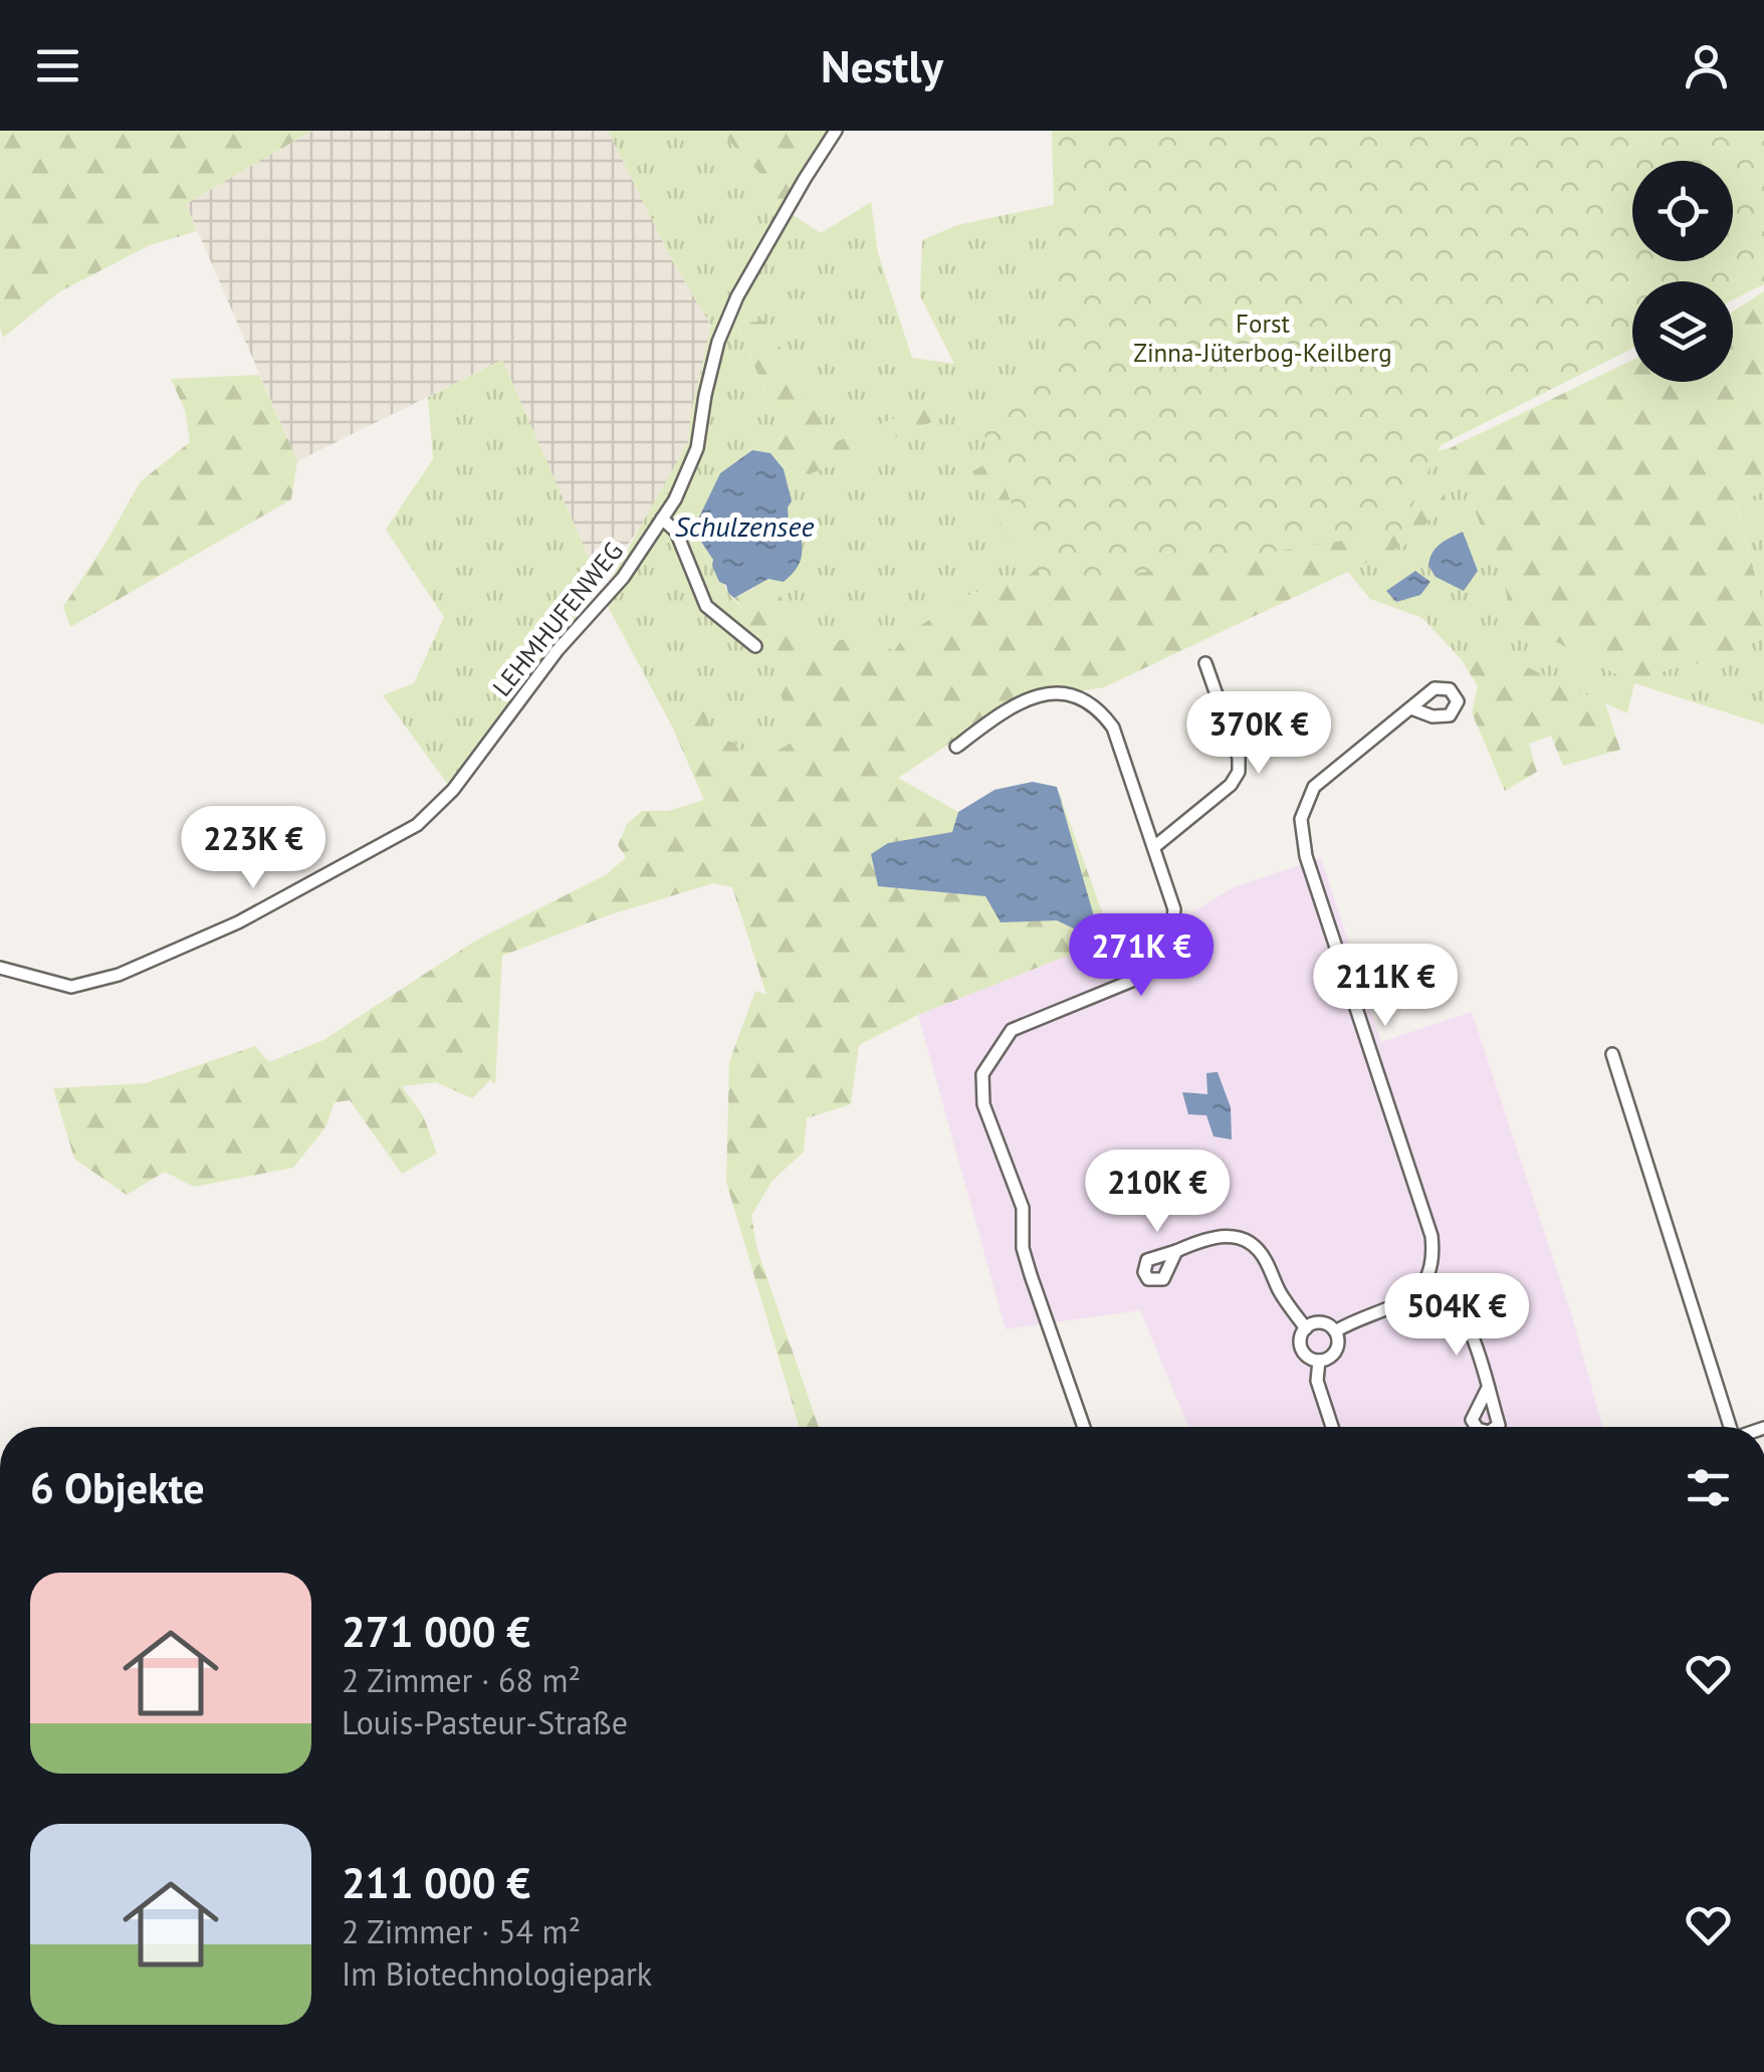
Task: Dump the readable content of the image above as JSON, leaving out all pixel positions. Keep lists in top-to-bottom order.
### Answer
{
  "streets": {
    "street": ["LEHMHUFENWEG"]
  },
  "water": ["Schulzensee"],
  "parks": ["Forst Zinna-Jüterbog-Keilberg"],
  "page": {
    "header": "Nestly",
    "price": [
      "370K €",
      "223K €",
      "271K €",
      "211K €",
      "210K €",
      "504K €"
    ],
    "heading": "6 Objekte",
    "list": [
      {
        "name": "271 000 €",
        "note": "2 Zimmer · 68 m² · Louis-Pasteur-Straße"
      },
      {
        "name": "211 000 €",
        "note": "2 Zimmer · 54 m² · Im Biotechnologiepark"
      }
    ]
  }
}
